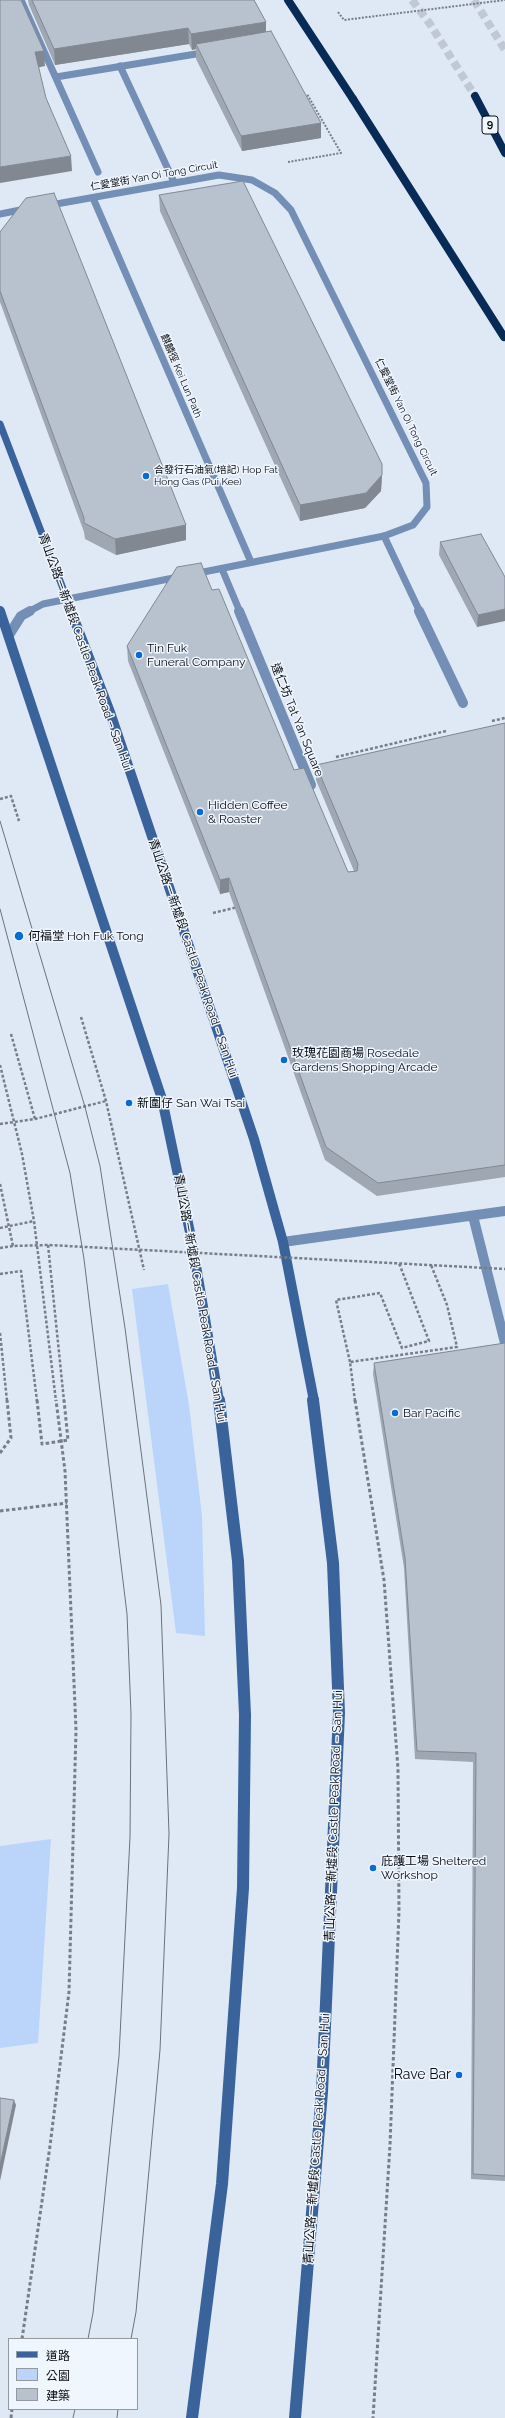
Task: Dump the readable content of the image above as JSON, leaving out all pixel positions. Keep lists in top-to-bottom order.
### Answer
{
  "streets": {
    "highway": ["9"],
    "main road": ["青山公路－新墟段 Castle Peak Road – San Hui"],
    "street": ["仁愛堂街 Yan Oi Tong Circuit", "麒麟徑 Kei Lun Path", "達仁坊 Tat Yan Square"]
  },
  "crossings": [
    ["仁愛堂街 Yan Oi Tong Circuit", "麒麟徑 Kei Lun Path"],
    ["仁愛堂街 Yan Oi Tong Circuit", "青山公路－新墟段 Castle Peak Road – San Hui"],
    ["仁愛堂街 Yan Oi Tong Circuit", "達仁坊 Tat Yan Square"]
  ],
  "places": [
    "合發行石油氣(培記) Hop Fat Hong Gas (Pui Kee)",
    "Tin Fuk Funeral Company",
    "Hidden Coffee & Roaster",
    "何福堂 Hoh Fuk Tong",
    "玫瑰花園商場 Rosedale Gardens Shopping Arcade",
    "新圍仔 San Wai Tsai",
    "Bar Pacific",
    "庇護工場 Sheltered Workshop",
    "Rave Bar"
  ],
  "legend": ["道路", "公園", "建築"]
}
